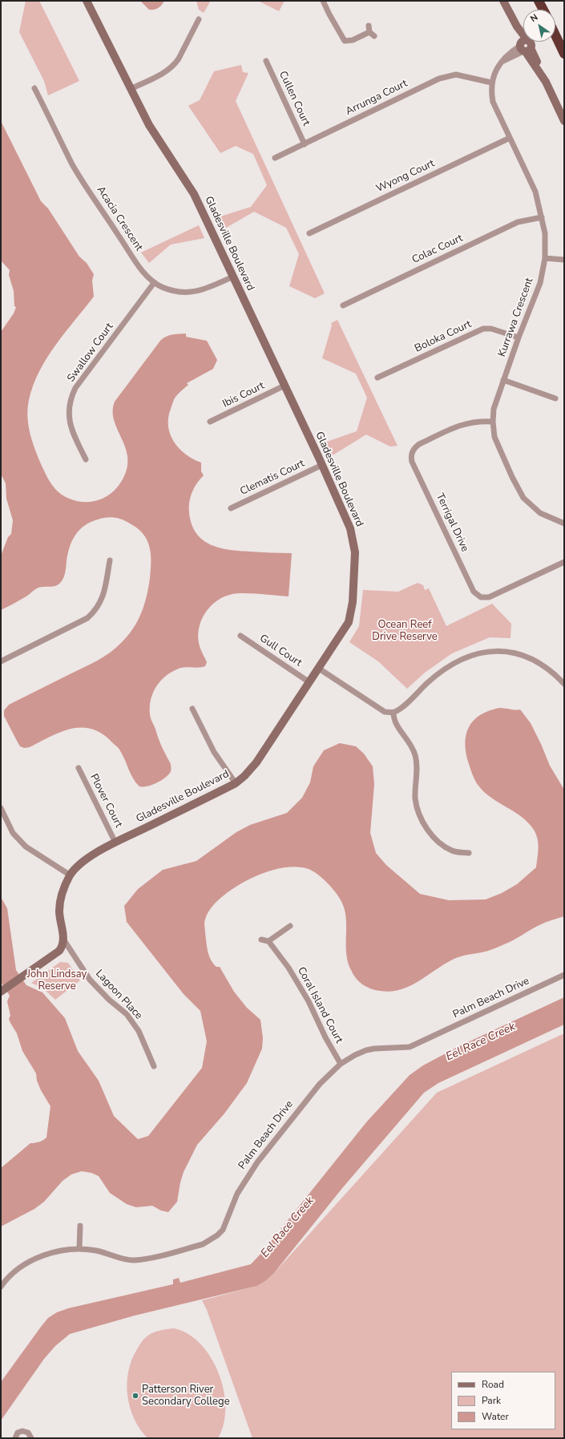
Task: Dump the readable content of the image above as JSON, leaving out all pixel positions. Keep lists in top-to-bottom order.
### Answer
{
  "streets": {
    "street": [
      "Arrunga Court",
      "Cullen Court",
      "Wyong Court",
      "Acacia Crescent",
      "Gladesville Boulevard",
      "Colac Court",
      "Kurrawa Crescent",
      "Boloka Court",
      "Swallow Court",
      "Ibis Court",
      "Clematis Court",
      "Terrigal Drive",
      "Gull Court",
      "Plover Court",
      "Lagoon Place",
      "Palm Beach Drive",
      "Coral Island Court"
    ]
  },
  "crossings": [
    ["Arrunga Court", "Cullen Court"],
    ["Arrunga Court", "Kurrawa Crescent"],
    ["Wyong Court", "Kurrawa Crescent"],
    ["Acacia Crescent", "Gladesville Boulevard"],
    ["Acacia Crescent", "Swallow Court"],
    ["Gladesville Boulevard", "Ibis Court"],
    ["Gladesville Boulevard", "Clematis Court"],
    ["Gladesville Boulevard", "Gull Court"],
    ["Gladesville Boulevard", "Plover Court"],
    ["Gladesville Boulevard", "Lagoon Place"],
    ["Colac Court", "Kurrawa Crescent"],
    ["Kurrawa Crescent", "Boloka Court"],
    ["Kurrawa Crescent", "Terrigal Drive"],
    ["Palm Beach Drive", "Coral Island Court"]
  ],
  "water": ["Eel Race Creek"],
  "parks": ["Ocean Reef Drive Reserve", "John Lindsay Reserve"],
  "places": ["Patterson River Secondary College"],
  "legend": ["Road", "Park", "Water"],
  "north": "top left"
}
